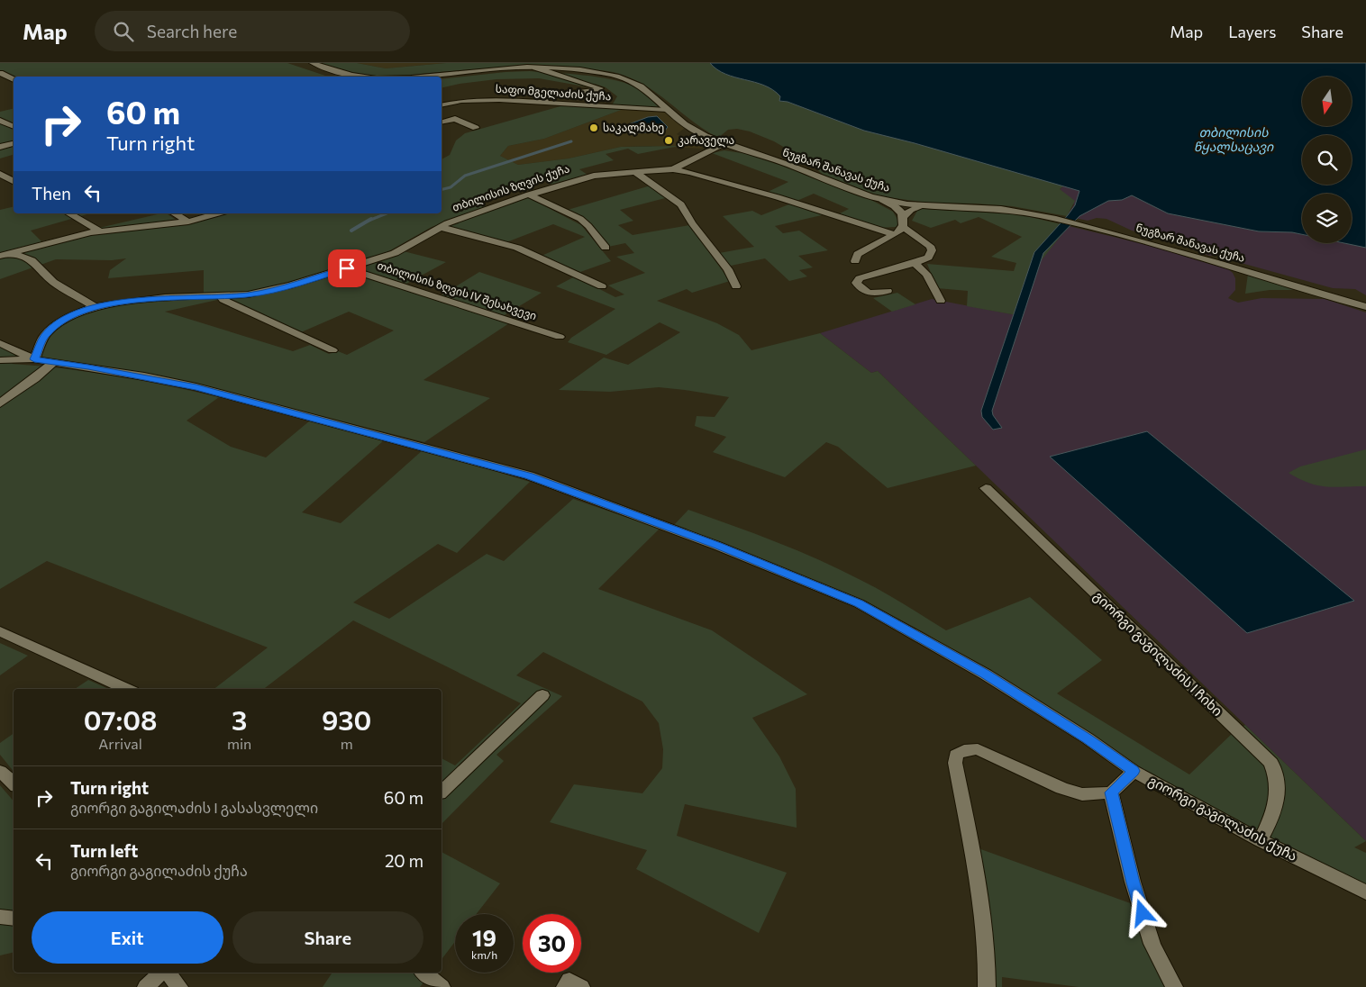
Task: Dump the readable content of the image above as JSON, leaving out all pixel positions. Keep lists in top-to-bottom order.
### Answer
{
  "streets": {
    "street": [
      "საფო მგელაძის ქუჩა",
      "ნუგზარ შანავას ქუჩა",
      "თბილისის ზღვის ქუჩა",
      "თბილისის ზღვის IV შესახვევი",
      "გიორგი გაგილაძის I ჩიხი",
      "გიორგი გაგილაძის ქუჩა"
    ]
  },
  "crossings": [
    ["საფო მგელაძის ქუჩა", "ნუგზარ შანავას ქუჩა"],
    ["თბილისის ზღვის ქუჩა", "თბილისის ზღვის IV შესახვევი"],
    ["თბილისის ზღვის ქუჩა", "გიორგი გაგილაძის ქუჩა"],
    ["გიორგი გაგილაძის I ჩიხი", "გიორგი გაგილაძის ქუჩა"]
  ],
  "water": ["თბილისის წყალსაცავი"],
  "places": ["საკალმახე", "კარაველა"],
  "north": "bottom",
  "page": {
    "header": "Map",
    "search": "Search here",
    "nav": ["Map", "Layers", "Share"],
    "turn": ["60 m", "Turn right"],
    "then": "Then",
    "eta": [
      "07:08",
      "Arrival",
      "3",
      "min",
      "930",
      "m"
    ],
    "list": [
      {
        "name": "Turn right",
        "note": "გიორგი გაგილაძის I გასასვლელი",
        "value": "60 m"
      },
      {
        "name": "Turn left",
        "note": "გიორგი გაგილაძის ქუჩა",
        "value": "20 m"
      }
    ],
    "buttons": ["Exit", "Share"],
    "speed": "19 km/h",
    "limit": "30"
  }
}
